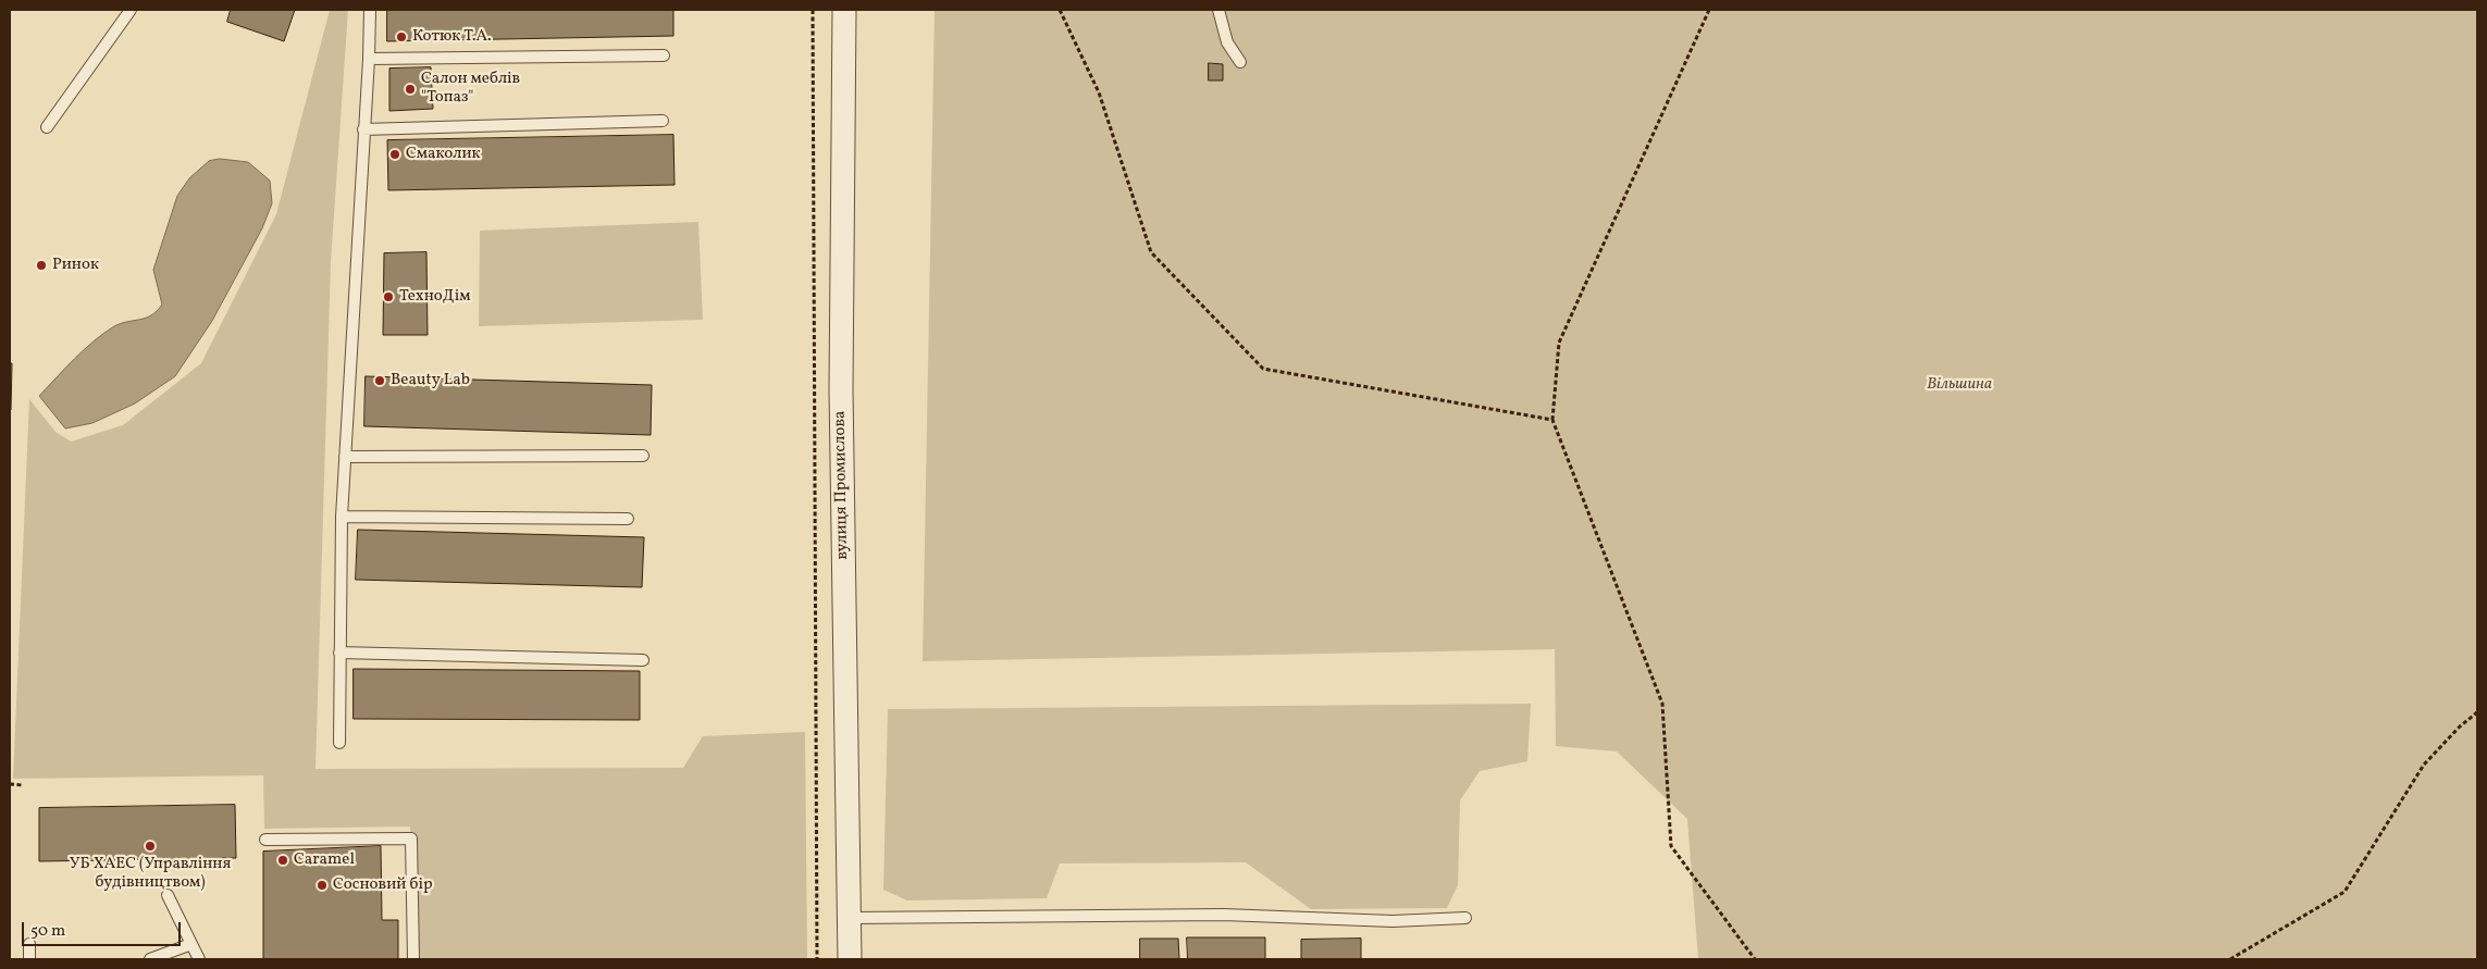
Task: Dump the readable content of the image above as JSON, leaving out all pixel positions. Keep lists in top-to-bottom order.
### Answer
{
  "streets": {
    "street": ["вулиця Промислова"]
  },
  "parks": ["Вільшина"],
  "places": [
    "Котюк Т.А.",
    "Салон меблів \"Топаз\"",
    "Смаколик",
    "Ринок",
    "ТехноДім",
    "Beauty Lab",
    "УБ ХАЕС (Управління будівництвом)",
    "Caramel",
    "Сосновий бір"
  ],
  "scale_bar": "50 m"
}
